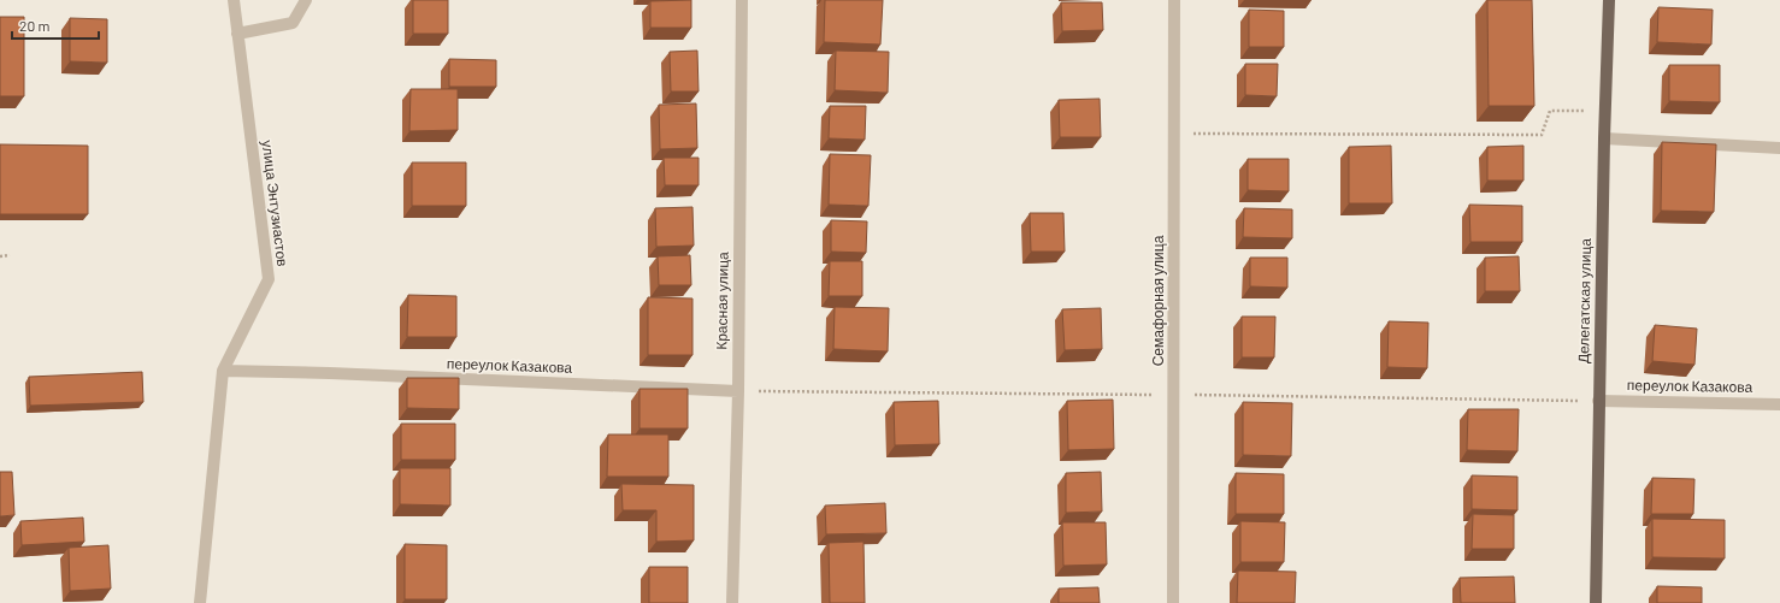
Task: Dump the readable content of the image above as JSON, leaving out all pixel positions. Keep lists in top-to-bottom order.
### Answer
{
  "streets": {
    "main road": ["Делегатская улица"],
    "street": [
      "улица Энтузиастов",
      "Красная улица",
      "Семафорная улица",
      "переулок Казакова"
    ]
  },
  "crossings": [
    ["улица Энтузиастов", "переулок Казакова"],
    ["Красная улица", "переулок Казакова"],
    ["Делегатская улица", "переулок Казакова"]
  ],
  "scale_bar": "20 m"
}
